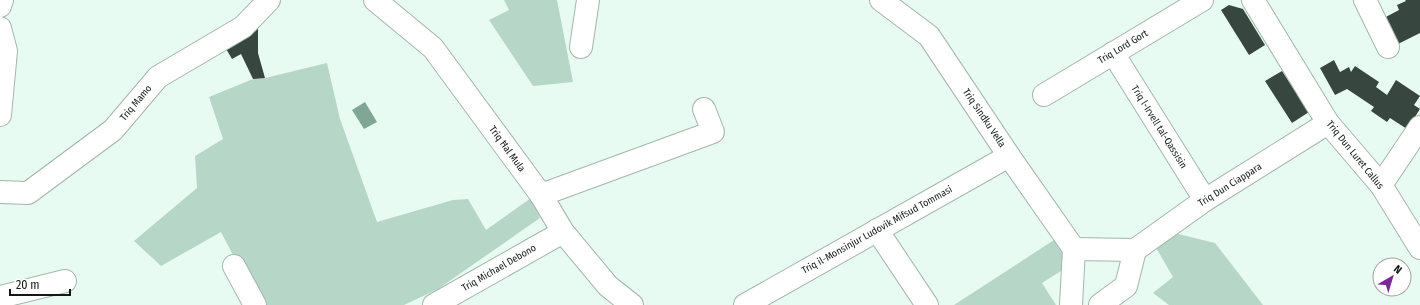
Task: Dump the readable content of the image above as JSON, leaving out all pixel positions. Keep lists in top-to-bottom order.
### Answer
{
  "streets": {
    "street": [
      "Triq Lord Gort",
      "Triq Mamo",
      "Triq Sindku Vella",
      "Triq l-Irvell tal-Qassisin",
      "Triq Ħal Mula",
      "Triq Dun Luret Callus",
      "Triq Dun Ciappara",
      "Triq il-Monsinjur Ludovik Mifsud Tommasi",
      "Triq Michael Debono"
    ]
  },
  "crossings": [
    ["Triq Lord Gort", "Triq l-Irvell tal-Qassisin"],
    ["Triq Sindku Vella", "Triq il-Monsinjur Ludovik Mifsud Tommasi"],
    ["Triq l-Irvell tal-Qassisin", "Triq Dun Ciappara"],
    ["Triq Ħal Mula", "Triq Michael Debono"],
    ["Triq Dun Luret Callus", "Triq Dun Ciappara"]
  ],
  "scale_bar": "20 m",
  "north": "top right"
}
